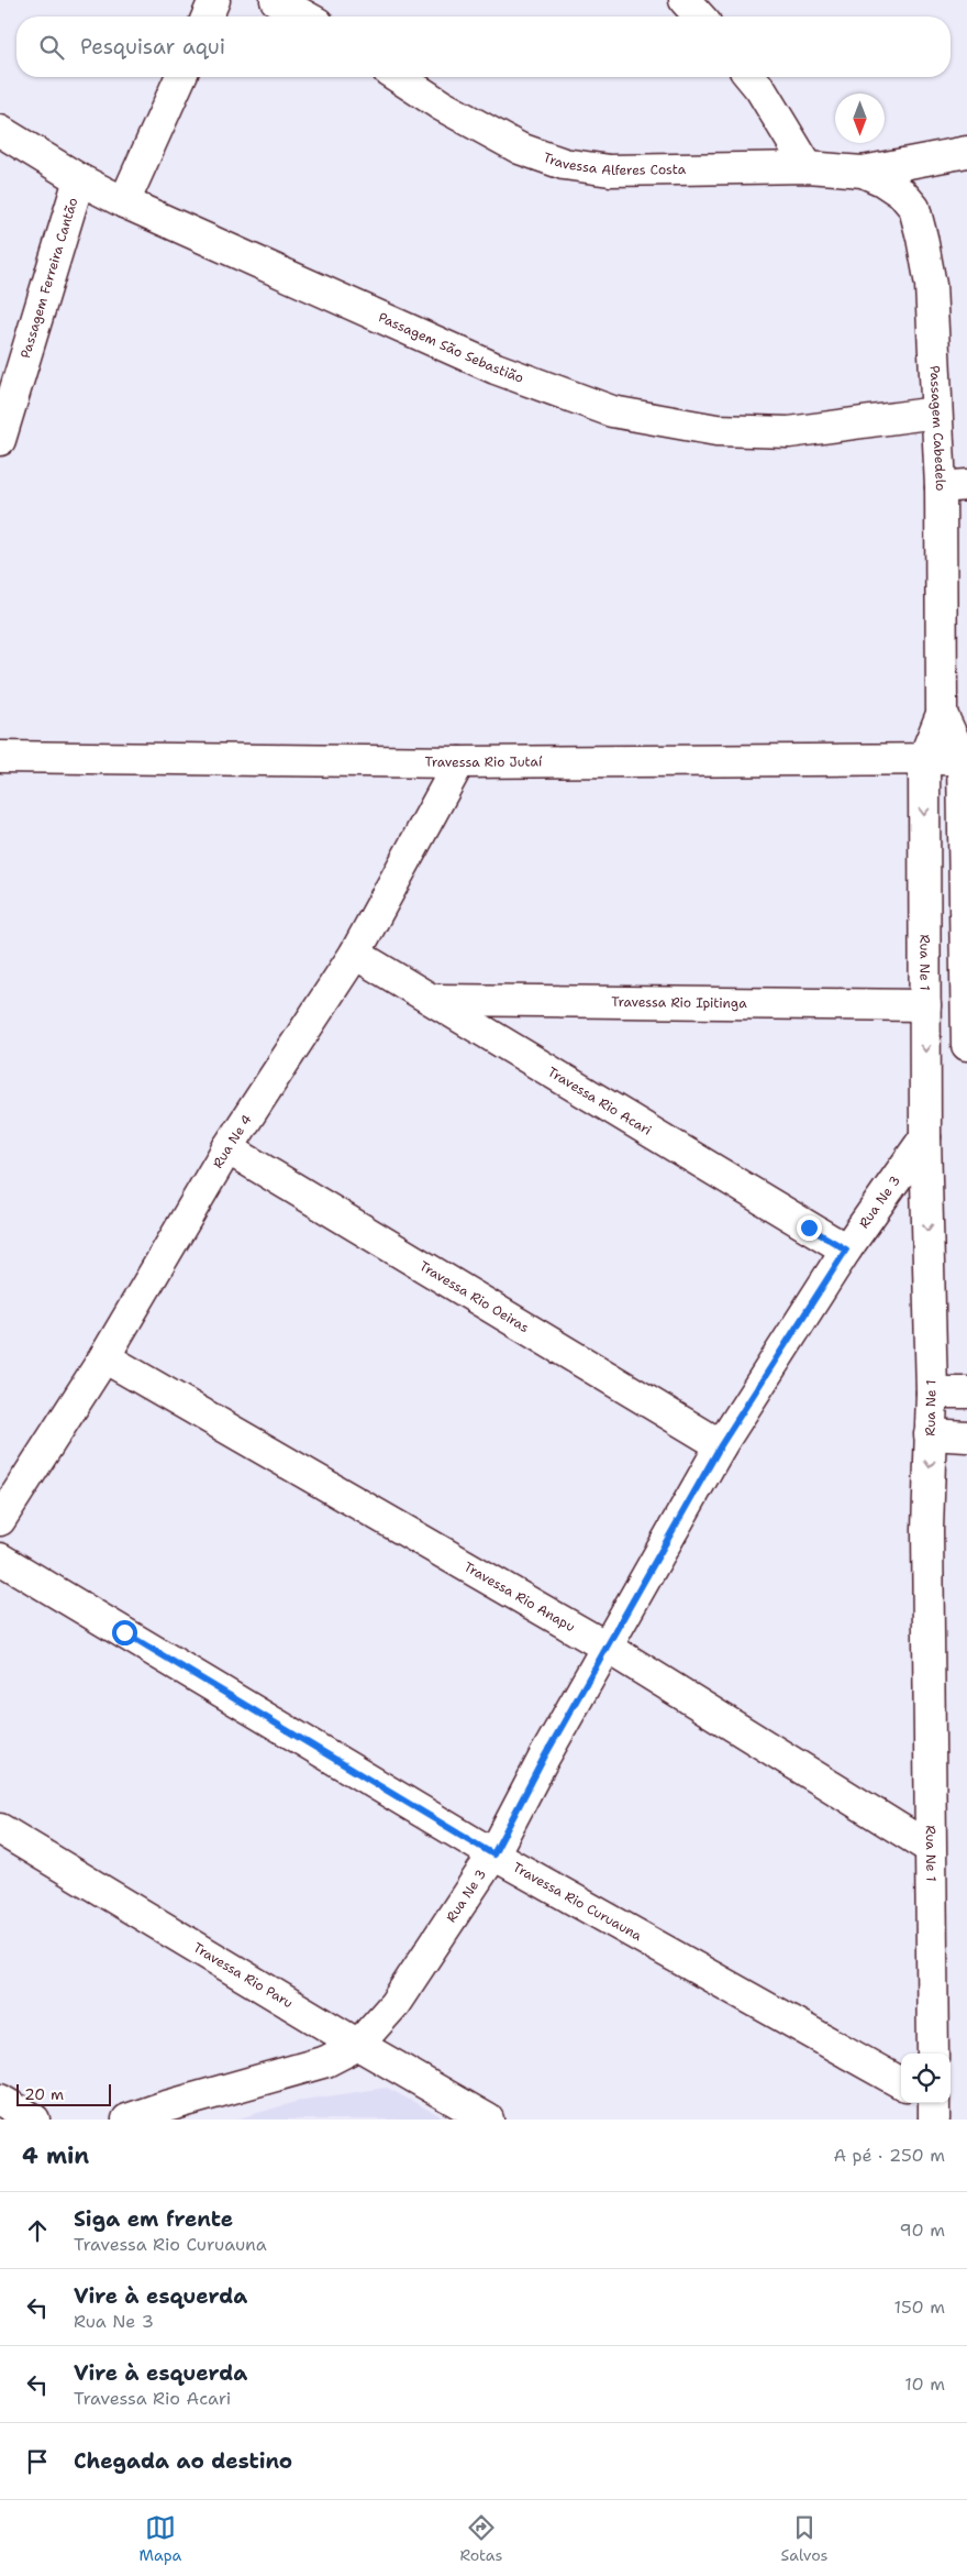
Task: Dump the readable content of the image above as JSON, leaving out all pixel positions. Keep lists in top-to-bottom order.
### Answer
{
  "streets": {
    "street": [
      "Travessa Alferes Costa",
      "Passagem Ferreira Cantão",
      "Passagem São Sebastião",
      "Passagem Cabedelo",
      "Travessa Rio Jutaí",
      "Rua Ne 1",
      "Travessa Rio Ipitinga",
      "Travessa Rio Acari",
      "Rua Ne 4",
      "Rua Ne 3",
      "Travessa Rio Oeiras",
      "Travessa Rio Anapu",
      "Travessa Rio Curuauna",
      "Travessa Rio Paru"
    ]
  },
  "crossings": [
    ["Travessa Alferes Costa", "Passagem Cabedelo"],
    ["Passagem Ferreira Cantão", "Passagem São Sebastião"],
    ["Passagem São Sebastião", "Passagem Cabedelo"],
    ["Passagem Cabedelo", "Travessa Rio Jutaí"],
    ["Passagem Cabedelo", "Rua Ne 1"],
    ["Travessa Rio Jutaí", "Rua Ne 1"],
    ["Travessa Rio Jutaí", "Rua Ne 4"],
    ["Rua Ne 1", "Travessa Rio Ipitinga"],
    ["Rua Ne 1", "Rua Ne 3"],
    ["Rua Ne 1", "Travessa Rio Anapu"],
    ["Travessa Rio Ipitinga", "Travessa Rio Acari"],
    ["Travessa Rio Acari", "Rua Ne 4"],
    ["Travessa Rio Acari", "Rua Ne 3"],
    ["Rua Ne 4", "Travessa Rio Oeiras"],
    ["Rua Ne 4", "Travessa Rio Anapu"],
    ["Rua Ne 3", "Travessa Rio Oeiras"],
    ["Rua Ne 3", "Travessa Rio Anapu"],
    ["Rua Ne 3", "Travessa Rio Curuauna"],
    ["Rua Ne 3", "Travessa Rio Paru"]
  ],
  "one_way": ["Rua Ne 1"],
  "scale_bar": "20 m",
  "north": "bottom",
  "page": {
    "search": "Pesquisar aqui",
    "scale": "20 m",
    "heading": ["4 min", "A pé · 250 m"],
    "list": [
      ["Siga em frente", "Travessa Rio Curuauna", "90 m"],
      ["Vire à esquerda", "Rua Ne 3", "150 m"],
      ["Vire à esquerda", "Travessa Rio Acari", "10 m"],
      "Chegada ao destino"
    ],
    "nav": ["Mapa", "Rotas", "Salvos"]
  }
}
